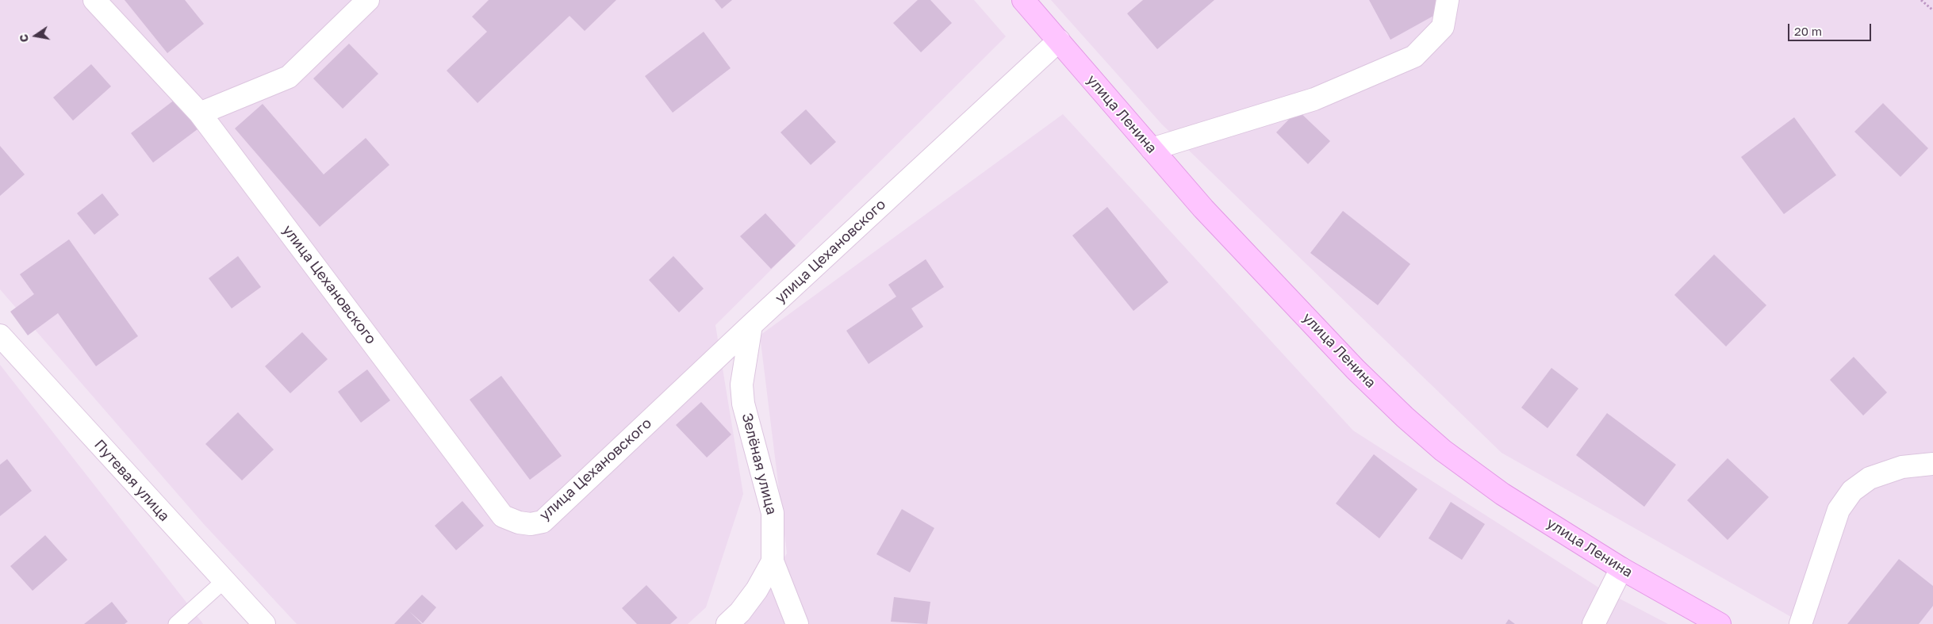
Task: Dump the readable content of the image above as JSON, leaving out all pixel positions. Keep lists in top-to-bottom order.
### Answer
{
  "streets": {
    "street": [
      "улица Ленина",
      "улица Цехановского",
      "Зелёная улица",
      "Путевая улица"
    ]
  },
  "crossings": [
    ["улица Ленина", "улица Цехановского"],
    ["улица Цехановского", "Зелёная улица"]
  ],
  "scale_bar": "20 m",
  "north": "left"
}
